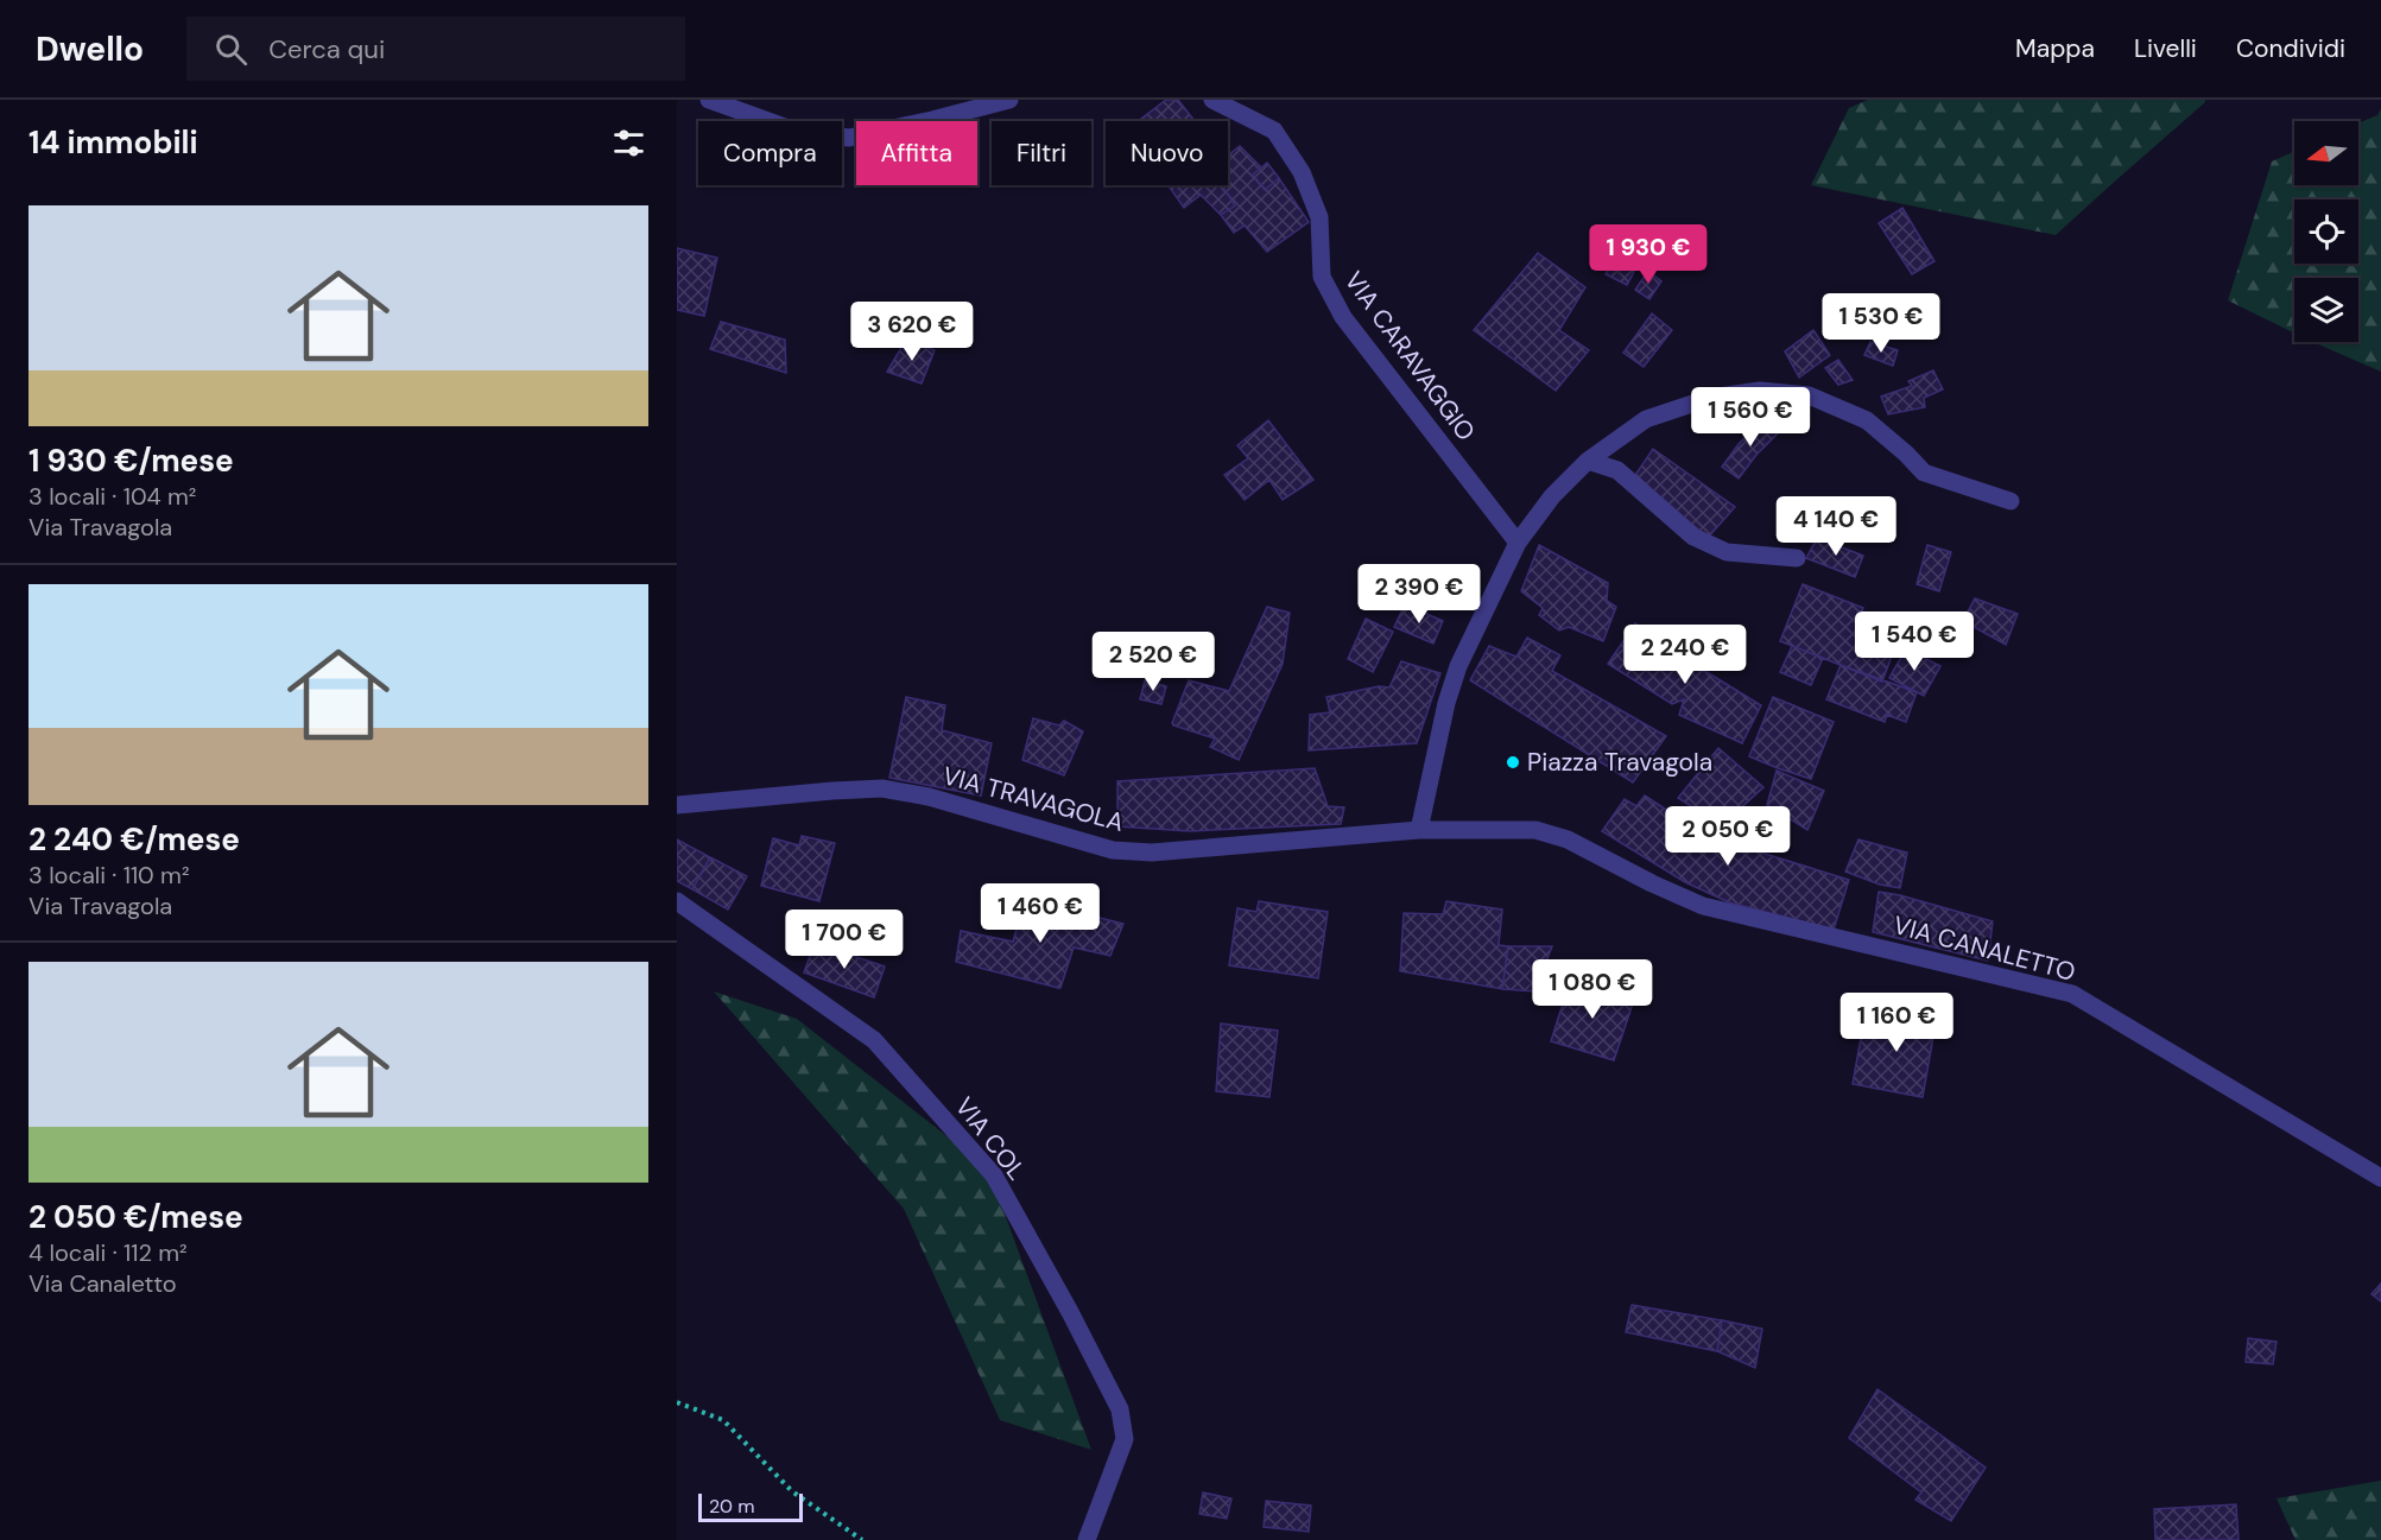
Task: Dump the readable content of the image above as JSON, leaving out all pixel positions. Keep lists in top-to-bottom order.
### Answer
{
  "streets": {
    "street": [
      "VIA CARAVAGGIO",
      "VIA TRAVAGOLA",
      "VIA CANALETTO",
      "VIA COL"
    ]
  },
  "crossings": [
    ["VIA TRAVAGOLA", "VIA CANALETTO"]
  ],
  "places": ["Piazza Travagola"],
  "scale_bar": "20 m",
  "north": "left",
  "page": {
    "header": "Dwello",
    "search": "Cerca qui",
    "nav": ["Mappa", "Livelli", "Condividi"],
    "heading": "14 immobili",
    "chip": [
      "Compra",
      "Affitta",
      "Filtri",
      "Nuovo"
    ],
    "list": [
      {
        "name": "1 930 €/mese",
        "note": "3 locali · 104 m² · Via Travagola"
      },
      {
        "name": "2 240 €/mese",
        "note": "3 locali · 110 m² · Via Travagola"
      },
      {
        "name": "2 050 €/mese",
        "note": "4 locali · 112 m² · Via Canaletto"
      }
    ],
    "price": [
      "1 930 €",
      "1 530 €",
      "3 620 €",
      "1 560 €",
      "4 140 €",
      "2 390 €",
      "1 540 €",
      "2 240 €",
      "2 520 €",
      "2 050 €",
      "1 460 €",
      "1 700 €",
      "1 080 €",
      "1 160 €"
    ],
    "scale": "20 m"
  }
}
